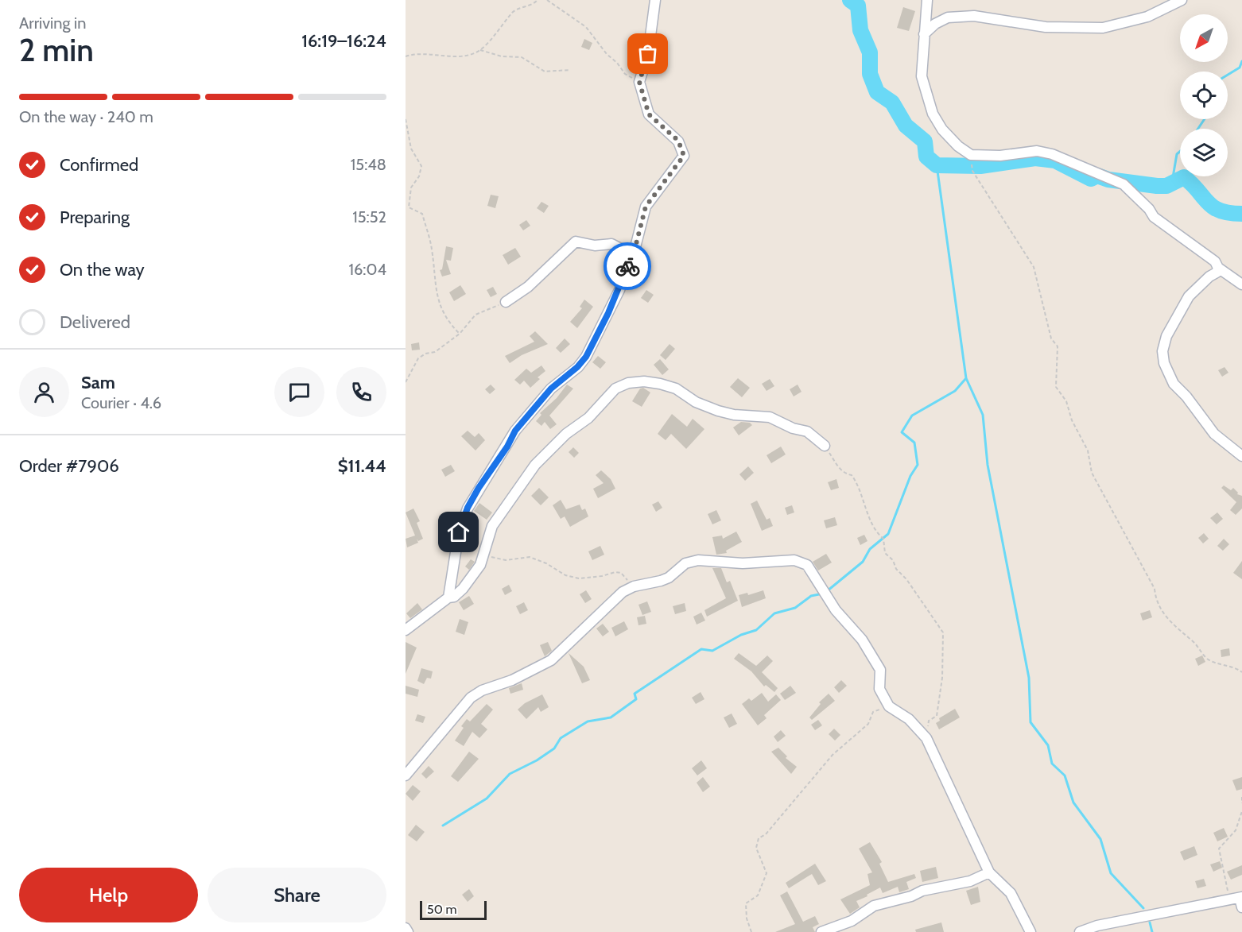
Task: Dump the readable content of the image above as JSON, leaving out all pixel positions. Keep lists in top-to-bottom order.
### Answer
{
  "scale_bar": "50 m",
  "north": "bottom left",
  "page": {
    "heading": ["2 min", "Arriving in", "16:19–16:24"],
    "panel": [
      "Sam",
      "Courier · 4.6",
      "Order #7906",
      "$11.44"
    ],
    "bar": "On the way · 240 m",
    "list": [
      ["Confirmed", "15:48"],
      ["Preparing", "15:52"],
      ["On the way", "16:04"],
      "Delivered"
    ],
    "buttons": ["Help", "Share"],
    "scale": "50 m"
  }
}
